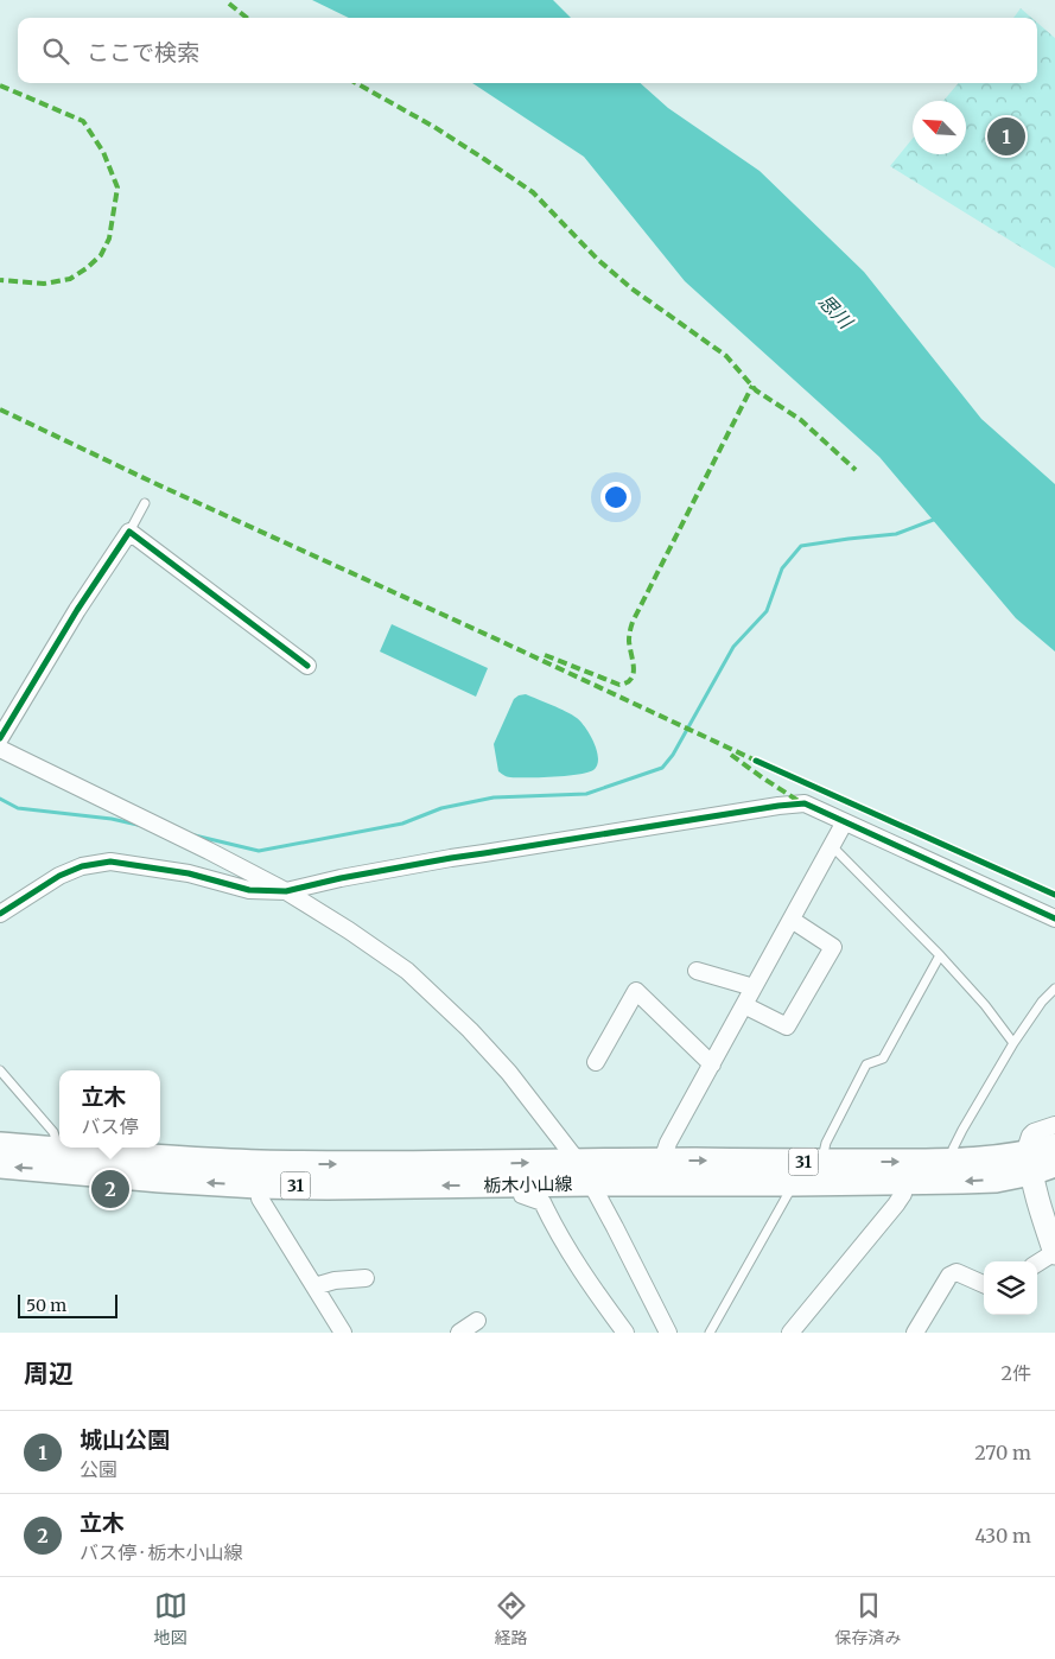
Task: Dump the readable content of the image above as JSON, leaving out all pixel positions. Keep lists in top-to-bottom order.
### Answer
{
  "streets": {
    "main road": ["31", "栃木小山線"]
  },
  "water": ["思川"],
  "scale_bar": "50 m",
  "north": "top left",
  "page": {
    "search": "ここで検索",
    "pins": ["1", "2"],
    "popup": ["立木", "バス停"],
    "scale": "50 m",
    "heading": ["周辺", "2件"],
    "list": [
      {
        "mark": "1",
        "name": "城山公園",
        "note": "公園",
        "value": "270 m"
      },
      {
        "mark": "2",
        "name": "立木",
        "note": "バス停 · 栃木小山線",
        "value": "430 m"
      }
    ],
    "nav": ["地図", "経路", "保存済み"]
  }
}
